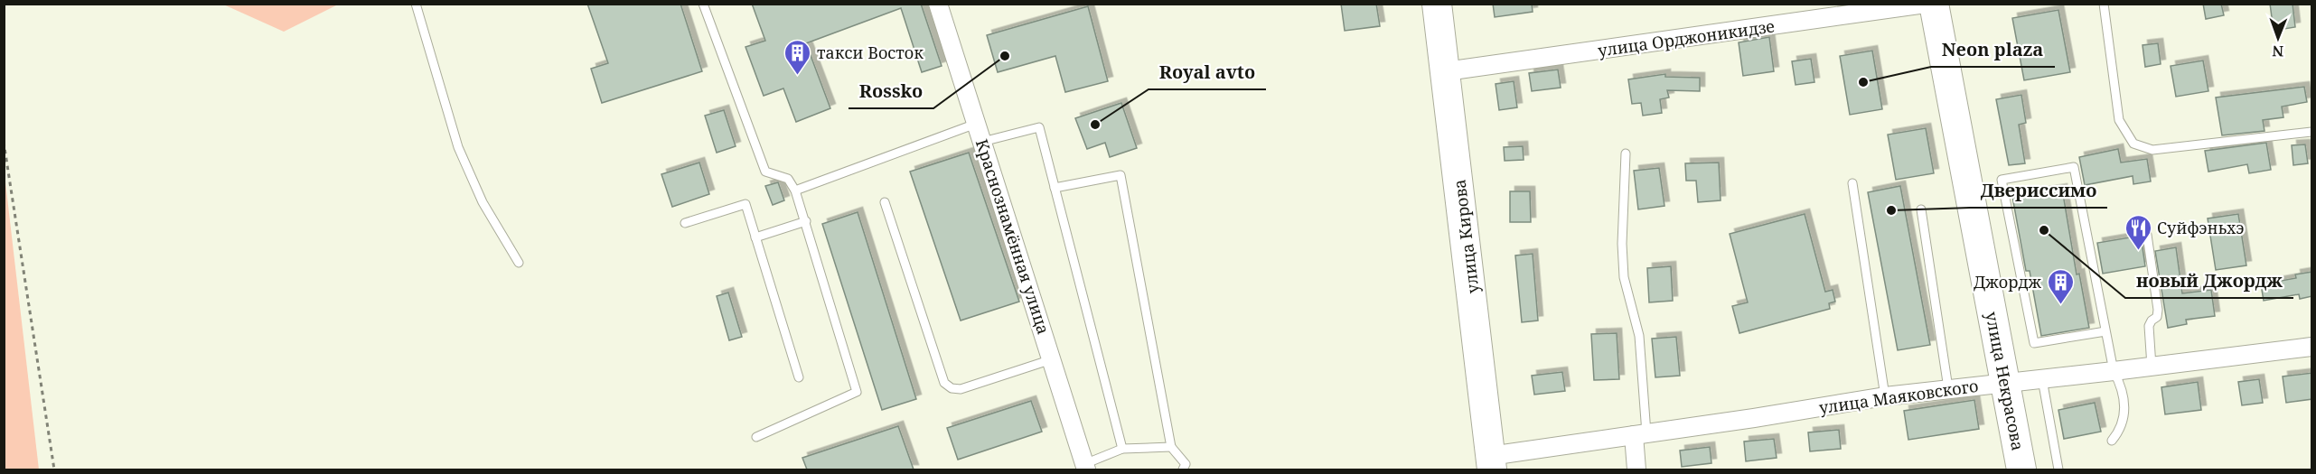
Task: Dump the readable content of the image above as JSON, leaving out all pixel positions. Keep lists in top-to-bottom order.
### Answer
{
  "streets": {
    "highway": ["улица Кирова", "улица Некрасова"],
    "street": ["улица Орджоникидзе", "Краснознамённая улица", "улица Маяковского"]
  },
  "crossings": [
    ["улица Орджоникидзе", "улица Кирова"],
    ["улица Кирова", "улица Маяковского"],
    ["улица Некрасова", "улица Маяковского"]
  ],
  "places": {
    "other": [
      "Rossko",
      "Neon plaza",
      "Royal avto",
      "Двериссимо",
      "новый Джордж"
    ],
    "building": ["такси Восток", "Джордж"],
    "restaurant": ["Суйфэньхэ"]
  },
  "north": "bottom"
}
